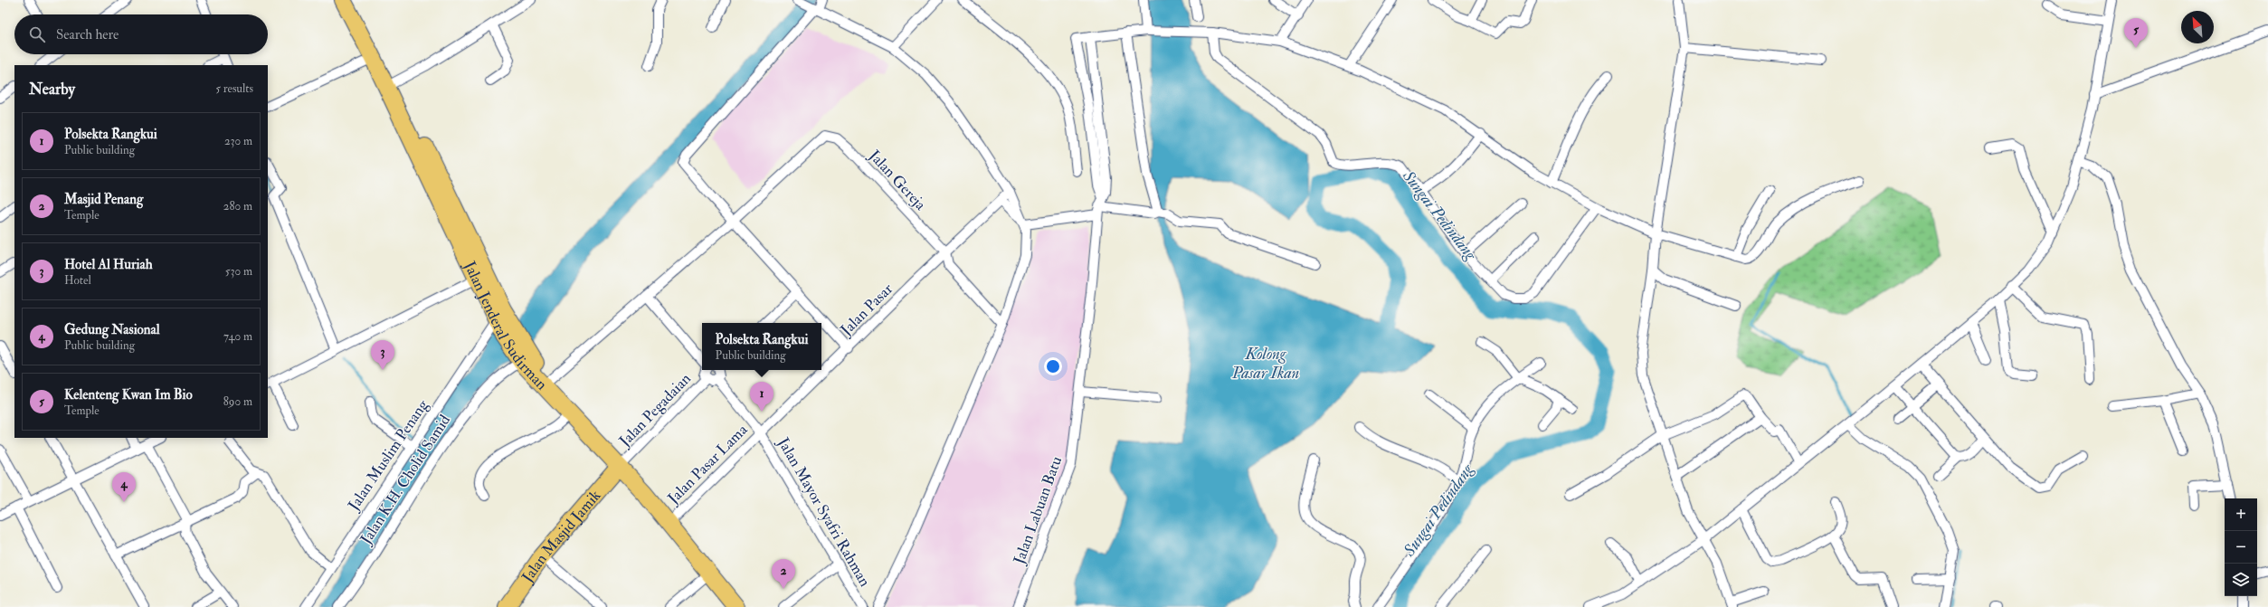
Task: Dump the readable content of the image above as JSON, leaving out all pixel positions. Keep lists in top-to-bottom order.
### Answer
{
  "streets": {
    "highway": ["Jalan Jenderal Sudirman", "Jalan Masjid Jamik"],
    "street": [
      "Jalan Gereja",
      "Jalan Pasar",
      "Jalan Pegadaian",
      "Jalan Muslim Penang",
      "Jalan Pasar Lama",
      "Jalan K.H. Cholid Samid",
      "Jalan Labuan Batu",
      "Jalan Mayor Syafri Rahman"
    ]
  },
  "crossings": [
    ["Jalan Gereja", "Jalan Pasar"],
    ["Jalan Pasar", "Jalan Pegadaian"],
    ["Jalan Pasar", "Jalan Pasar Lama"],
    ["Jalan Pasar", "Jalan Mayor Syafri Rahman"],
    ["Jalan Jenderal Sudirman", "Jalan Pegadaian"],
    ["Jalan Jenderal Sudirman", "Jalan Muslim Penang"],
    ["Jalan Jenderal Sudirman", "Jalan Pasar Lama"],
    ["Jalan Jenderal Sudirman", "Jalan K.H. Cholid Samid"],
    ["Jalan Jenderal Sudirman", "Jalan Masjid Jamik"],
    ["Jalan Pegadaian", "Jalan Pasar Lama"],
    ["Jalan Pegadaian", "Jalan Mayor Syafri Rahman"],
    ["Jalan Pegadaian", "Jalan Masjid Jamik"],
    ["Jalan Pasar Lama", "Jalan Mayor Syafri Rahman"]
  ],
  "water": ["Sungai Pedindang", "Kolong Pasar Ikan"],
  "north": "top left",
  "page": {
    "search": "Search here",
    "pins": [
      "5",
      "3",
      "1",
      "4",
      "2"
    ],
    "heading": ["Nearby", "5 results"],
    "list": [
      {
        "mark": "1",
        "name": "Polsekta Rangkui",
        "note": "Public building",
        "value": "230 m"
      },
      {
        "mark": "2",
        "name": "Masjid Penang",
        "note": "Temple",
        "value": "280 m"
      },
      {
        "mark": "3",
        "name": "Hotel Al Huriah",
        "note": "Hotel",
        "value": "530 m"
      },
      {
        "mark": "4",
        "name": "Gedung Nasional",
        "note": "Public building",
        "value": "740 m"
      },
      {
        "mark": "5",
        "name": "Kelenteng Kwan Im Bio",
        "note": "Temple",
        "value": "890 m"
      }
    ],
    "popup": ["Polsekta Rangkui", "Public building"],
    "map_buttons": ["+", "−"]
  }
}
